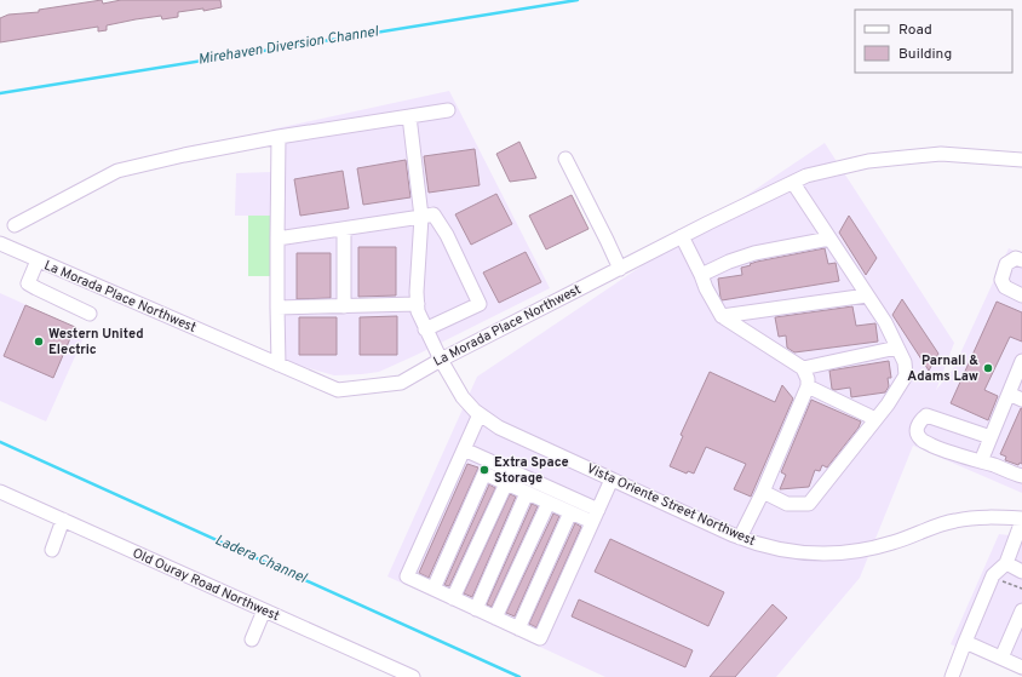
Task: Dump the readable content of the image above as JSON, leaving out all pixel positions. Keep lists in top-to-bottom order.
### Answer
{
  "streets": {
    "street": ["La Morada Place Northwest", "Vista Oriente Street Northwest", "Old Ouray Road Northwest"]
  },
  "crossings": [
    ["La Morada Place Northwest", "Vista Oriente Street Northwest"]
  ],
  "water": ["Mirehaven Diversion Channel", "Ladera Channel"],
  "places": ["Western United Electric", "Parnall & Adams Law", "Extra Space Storage"],
  "legend": ["Road", "Building"]
}
